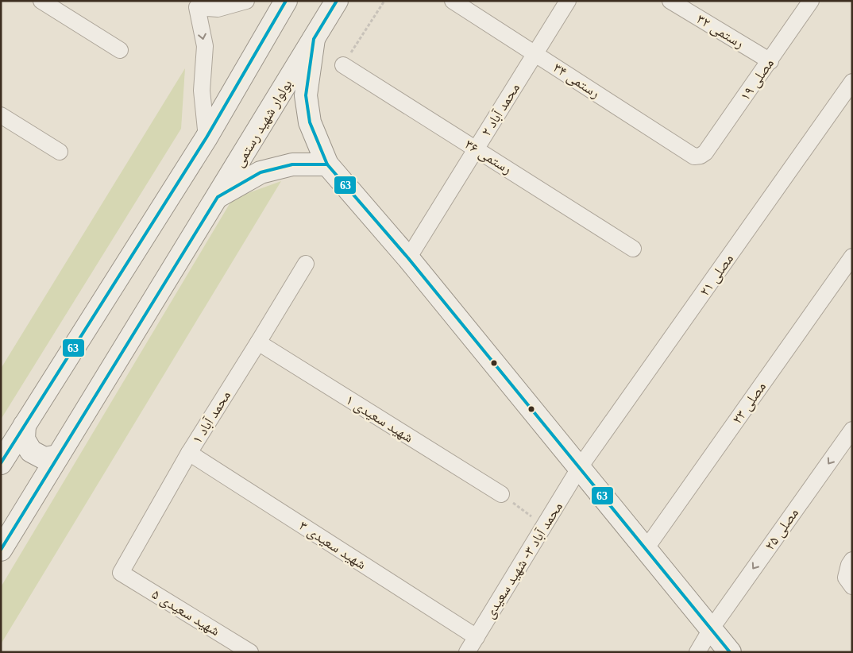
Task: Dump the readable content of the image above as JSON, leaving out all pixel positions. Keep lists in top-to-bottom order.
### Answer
{
  "streets": {
    "main road": ["بولوار شهید رستمی"],
    "street": [
      "رستمی ۳۲",
      "مصلی ۱۹",
      "رستمی ۳۴",
      "محمد آباد ۲",
      "رستمی ۳۶",
      "مصلی ۲۱",
      "مصلی ۲۳",
      "محمد آباد ۱",
      "شهید سعیدی ۱",
      "مصلی ۲۵",
      "شهید سعیدی ۳",
      "محمد آباد ۳- شهید سعیدی",
      "شهید سعیدی ۵"
    ]
  },
  "crossings": [
    ["رستمی ۳۲", "مصلی ۱۹"],
    ["مصلی ۱۹", "رستمی ۳۴"],
    ["رستمی ۳۴", "محمد آباد ۲"],
    ["محمد آباد ۲", "رستمی ۳۶"],
    ["مصلی ۲۱", "محمد آباد ۳- شهید سعیدی"],
    ["محمد آباد ۱", "شهید سعیدی ۱"],
    ["محمد آباد ۱", "شهید سعیدی ۳"],
    ["محمد آباد ۱", "شهید سعیدی ۵"],
    ["شهید سعیدی ۳", "محمد آباد ۳- شهید سعیدی"]
  ],
  "one_way": ["مصلی ۲۵"],
  "lines": ["transit line 63"]
}
